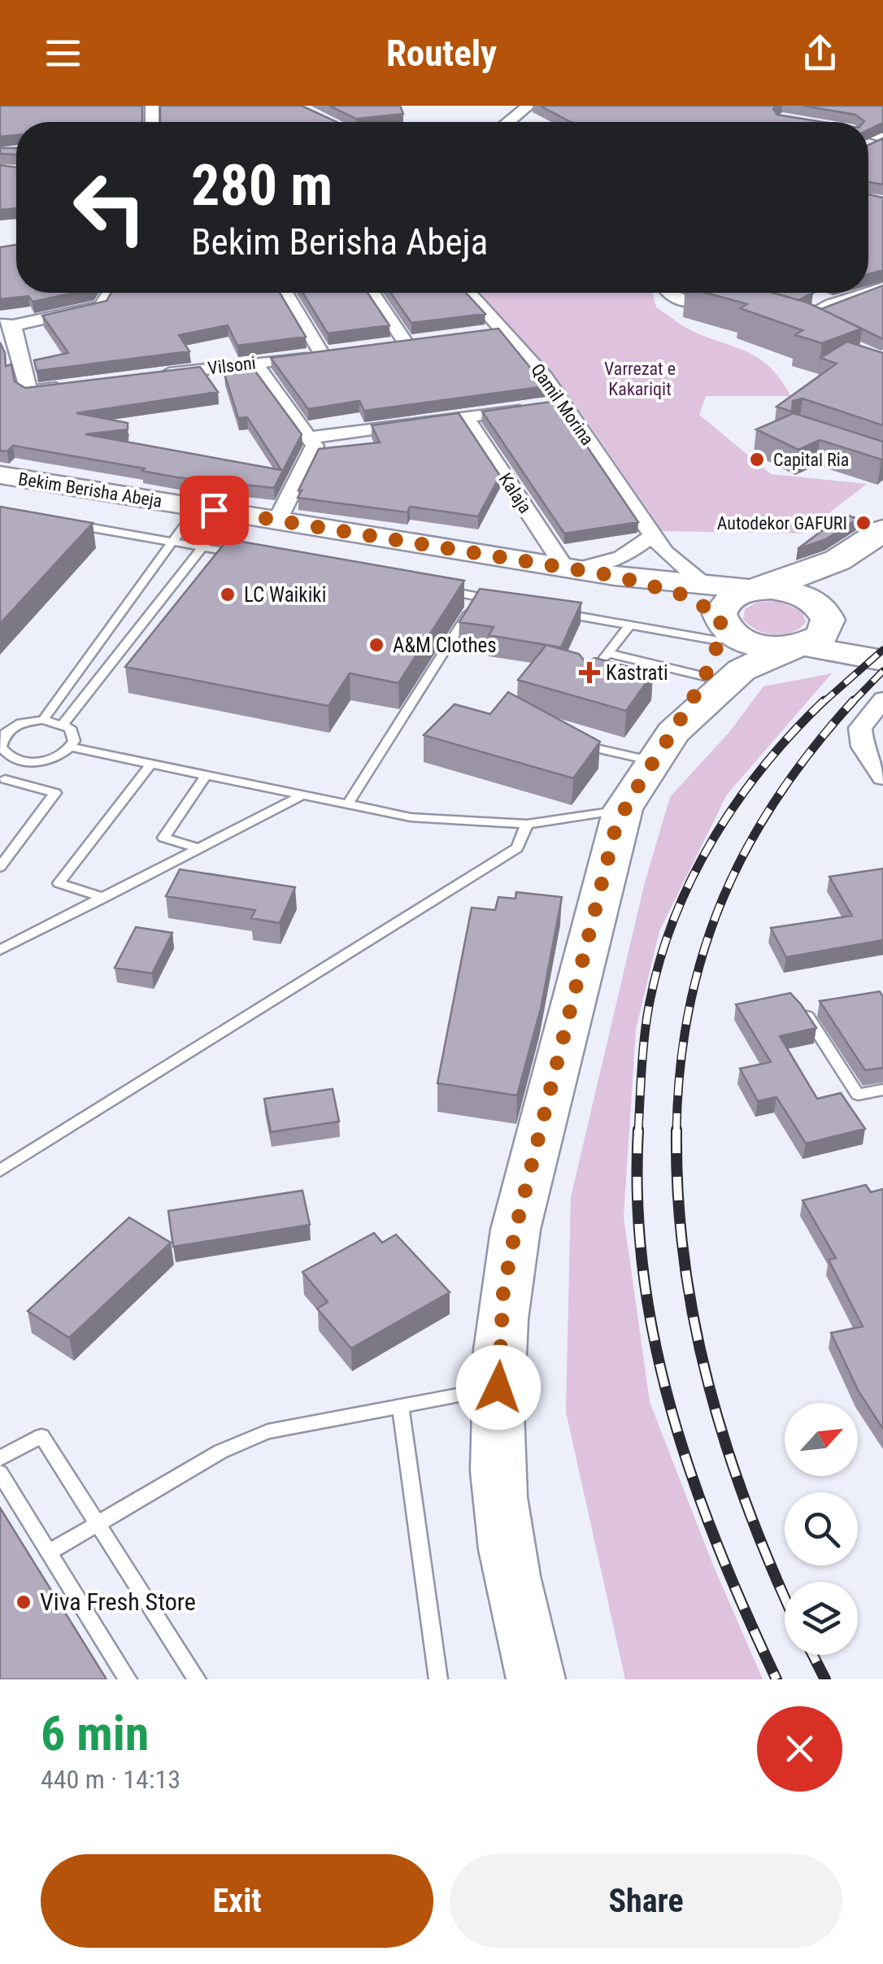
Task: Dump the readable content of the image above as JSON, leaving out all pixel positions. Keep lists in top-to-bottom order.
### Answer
{
  "streets": {
    "street": [
      "Vilsoni",
      "Qamil Morina",
      "Bekim Berisha Abeja",
      "Kalaja"
    ]
  },
  "crossings": [
    ["Qamil Morina", "Bekim Berisha Abeja"],
    ["Bekim Berisha Abeja", "Kalaja"]
  ],
  "parks": ["Varrezat e Kakariqit"],
  "places": {
    "other": [
      "Capital Ria",
      "Autodekor GAFURI",
      "LC Waikiki",
      "A&M Clothes",
      "Viva Fresh Store"
    ],
    "health": ["Kastrati"]
  },
  "north": "top right",
  "page": {
    "header": "Routely",
    "turn": ["280 m", "Bekim Berisha Abeja"],
    "heading": ["6 min", "440 m · 14:13"],
    "buttons": ["Exit", "Share"]
  }
}
